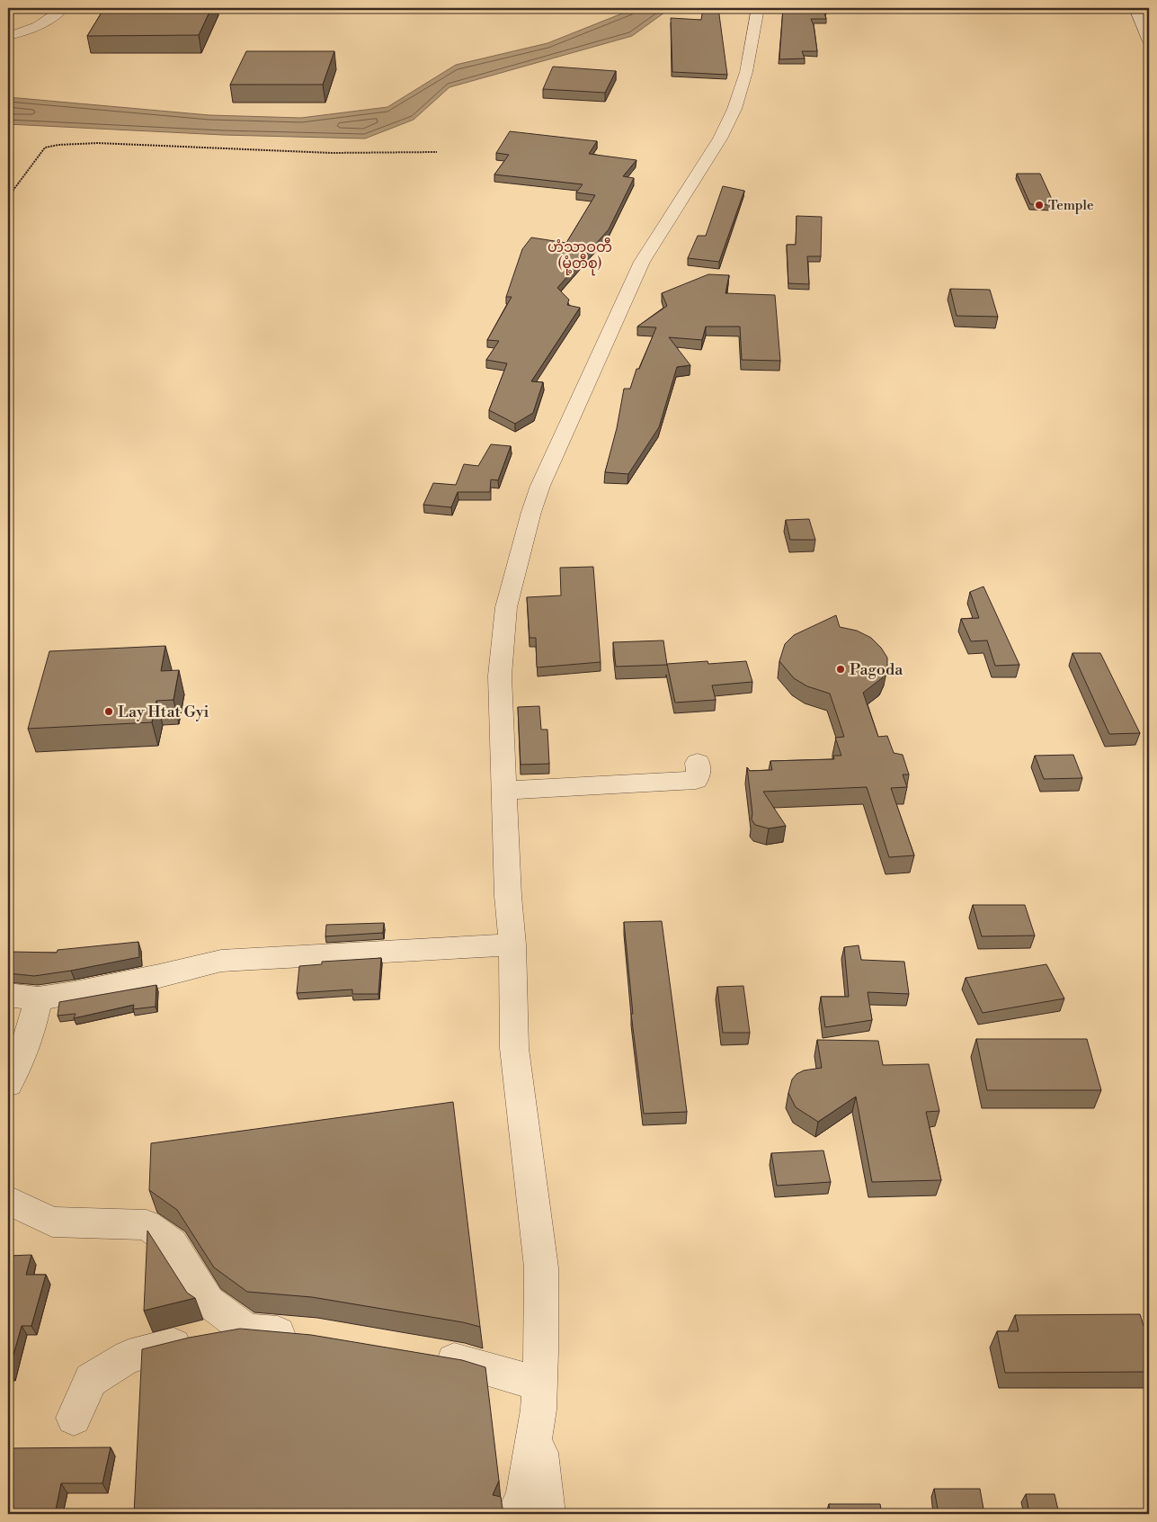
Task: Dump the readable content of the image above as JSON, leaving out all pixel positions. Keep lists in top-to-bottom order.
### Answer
{
  "districts": ["ဟံသာဝတီ (မုံ့တီစု)"],
  "places": ["Temple", "Pagoda", "Lay Htat Gyi"]
}
